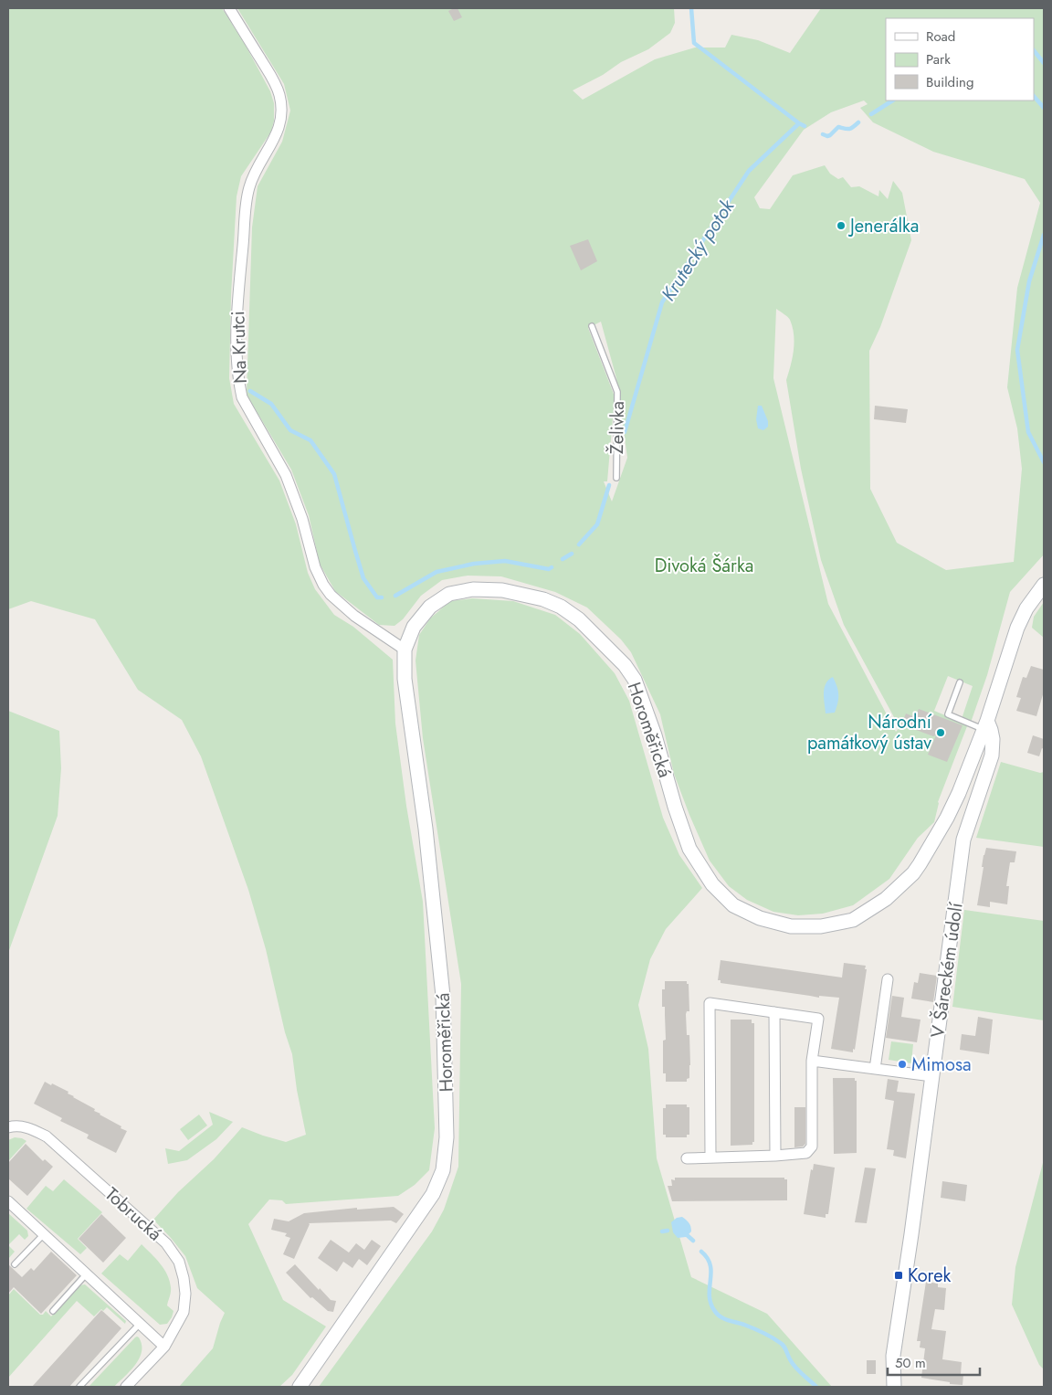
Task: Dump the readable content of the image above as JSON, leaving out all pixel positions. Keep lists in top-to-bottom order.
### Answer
{
  "streets": {
    "main road": ["Horoměřická", "V Šáreckém údolí"],
    "street": ["Na Krutci", "Tobrucká"],
    "lane": ["Želivka"]
  },
  "crossings": [
    ["Na Krutci", "Horoměřická"],
    ["Horoměřická", "V Šáreckém údolí"]
  ],
  "water": ["Krutecký potok"],
  "parks": ["Divoká Šárka"],
  "places": {
    "other": ["Jenerálka", "Národní památkový ústav", "Mimosa"],
    "transit": ["Korek"]
  },
  "legend": ["Road", "Park", "Building"],
  "scale_bar": "50 m"
}
